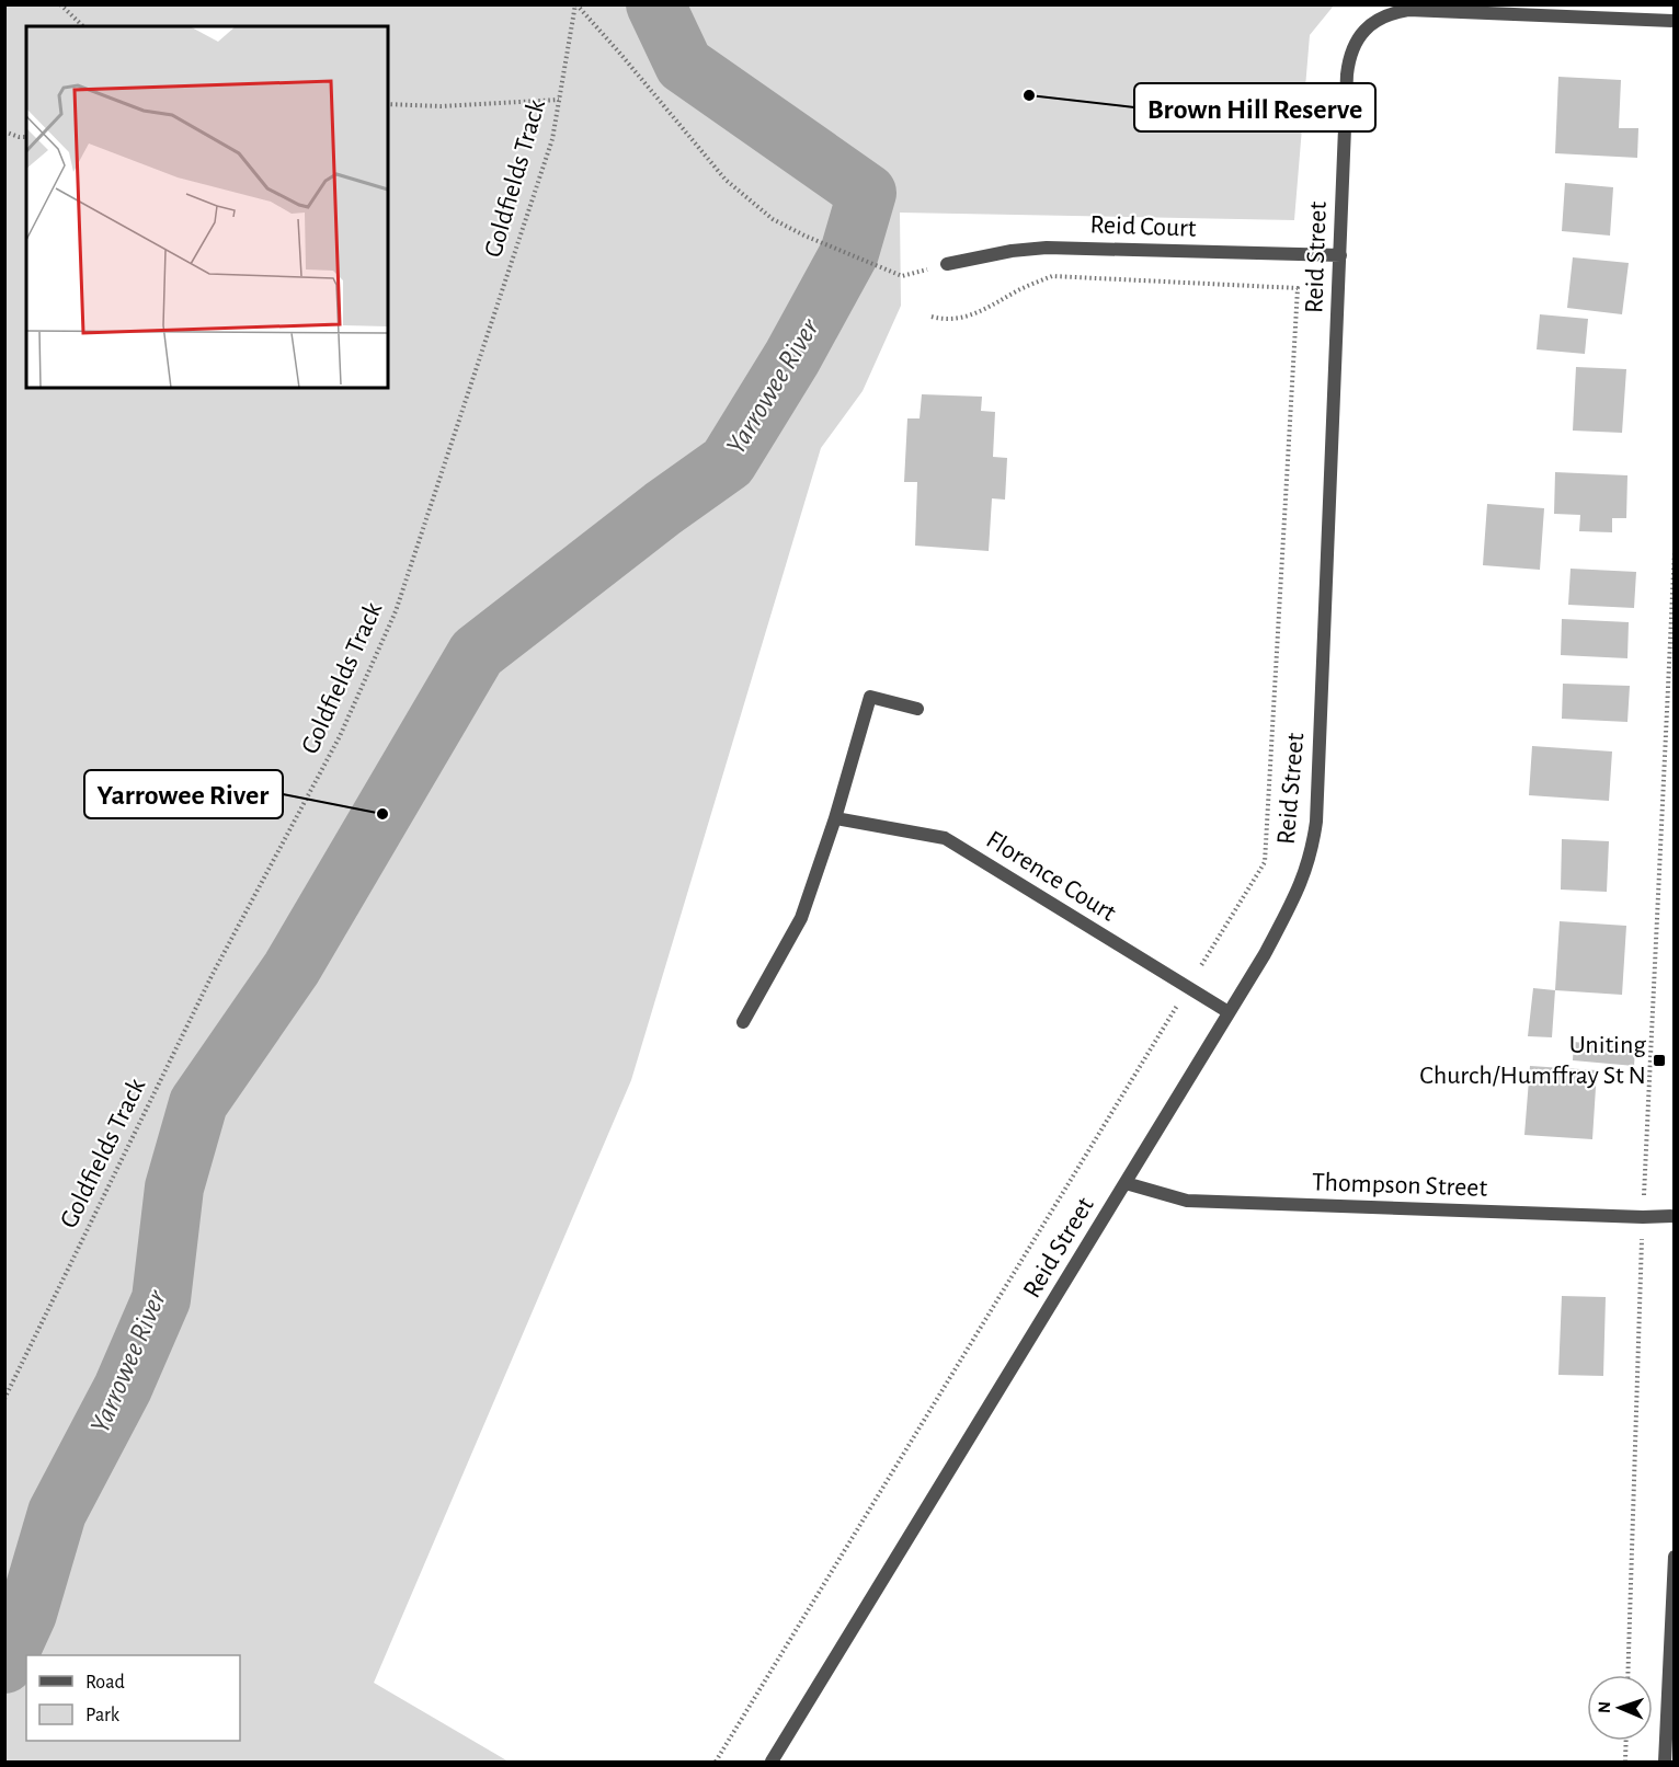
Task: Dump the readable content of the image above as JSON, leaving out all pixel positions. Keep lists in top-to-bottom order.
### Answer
{
  "streets": {
    "street": [
      "Reid Court",
      "Reid Street",
      "Florence Court",
      "Thompson Street"
    ],
    "path": ["Goldfields Track"]
  },
  "crossings": [
    ["Reid Court", "Reid Street"],
    ["Reid Street", "Florence Court"],
    ["Reid Street", "Thompson Street"]
  ],
  "water": ["Yarrowee River"],
  "places": {
    "other": ["Brown Hill Reserve", "Yarrowee River"],
    "transit": ["Uniting Church/Humffray St N"]
  },
  "legend": ["Road", "Park"],
  "north": "left"
}
